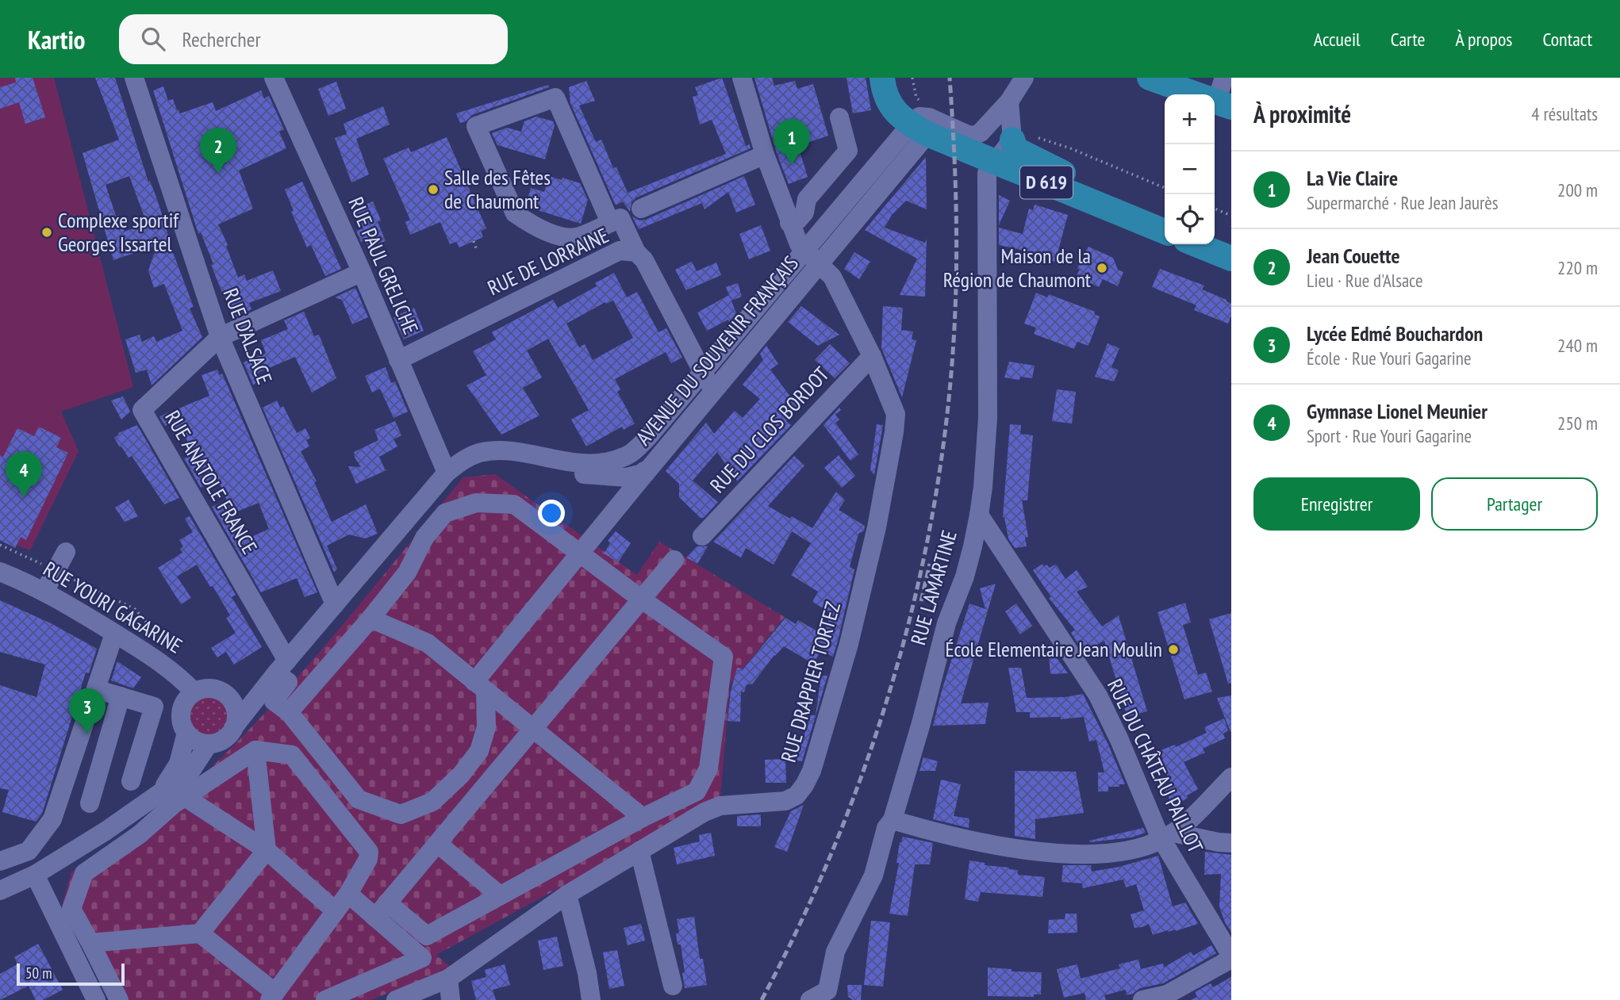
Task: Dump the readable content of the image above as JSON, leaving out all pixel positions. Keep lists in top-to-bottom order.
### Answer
{
  "streets": {
    "main road": ["D 619"],
    "street": [
      "RUE DE LORRAINE",
      "RUE PAUL GRELICHE",
      "RUE D'ALSACE",
      "AVENUE DU SOUVENIR FRANÇAIS",
      "RUE DU CLOS BORDOT",
      "RUE ANATOLE FRANCE",
      "RUE LAMARTINE",
      "RUE YOURI GAGARINE",
      "RUE DRAPPIER TORTEZ",
      "RUE DU CHÂTEAU PAILLOT"
    ]
  },
  "crossings": [
    ["D 619", "AVENUE DU SOUVENIR FRANÇAIS"],
    ["D 619", "RUE LAMARTINE"],
    ["RUE DE LORRAINE", "RUE PAUL GRELICHE"],
    ["RUE DE LORRAINE", "AVENUE DU SOUVENIR FRANÇAIS"],
    ["RUE PAUL GRELICHE", "AVENUE DU SOUVENIR FRANÇAIS"],
    ["RUE PAUL GRELICHE", "RUE ANATOLE FRANCE"],
    ["RUE D'ALSACE", "RUE ANATOLE FRANCE"],
    ["AVENUE DU SOUVENIR FRANÇAIS", "RUE DRAPPIER TORTEZ"],
    ["RUE DU CLOS BORDOT", "RUE DRAPPIER TORTEZ"],
    ["RUE LAMARTINE", "RUE DU CHÂTEAU PAILLOT"]
  ],
  "places": [
    "Salle des Fêtes de Chaumont",
    "Complexe sportif Georges Issartel",
    "Maison de la Région de Chaumont",
    "École Elementaire Jean Moulin"
  ],
  "scale_bar": "50 m",
  "page": {
    "header": "Kartio",
    "search": "Rechercher",
    "nav": [
      "Accueil",
      "Carte",
      "À propos",
      "Contact"
    ],
    "heading": ["À proximité", "4 résultats"],
    "map_buttons": ["+", "−"],
    "pins": [
      "1",
      "2",
      "4",
      "3"
    ],
    "list": [
      {
        "mark": "1",
        "name": "La Vie Claire",
        "note": "Supermarché · Rue Jean Jaurès",
        "value": "200 m"
      },
      {
        "mark": "2",
        "name": "Jean Couette",
        "note": "Lieu · Rue d'Alsace",
        "value": "220 m"
      },
      {
        "mark": "3",
        "name": "Lycée Edmé Bouchardon",
        "note": "École · Rue Youri Gagarine",
        "value": "240 m"
      },
      {
        "mark": "4",
        "name": "Gymnase Lionel Meunier",
        "note": "Sport · Rue Youri Gagarine",
        "value": "250 m"
      }
    ],
    "buttons": ["Enregistrer", "Partager"],
    "scale": "50 m"
  }
}
